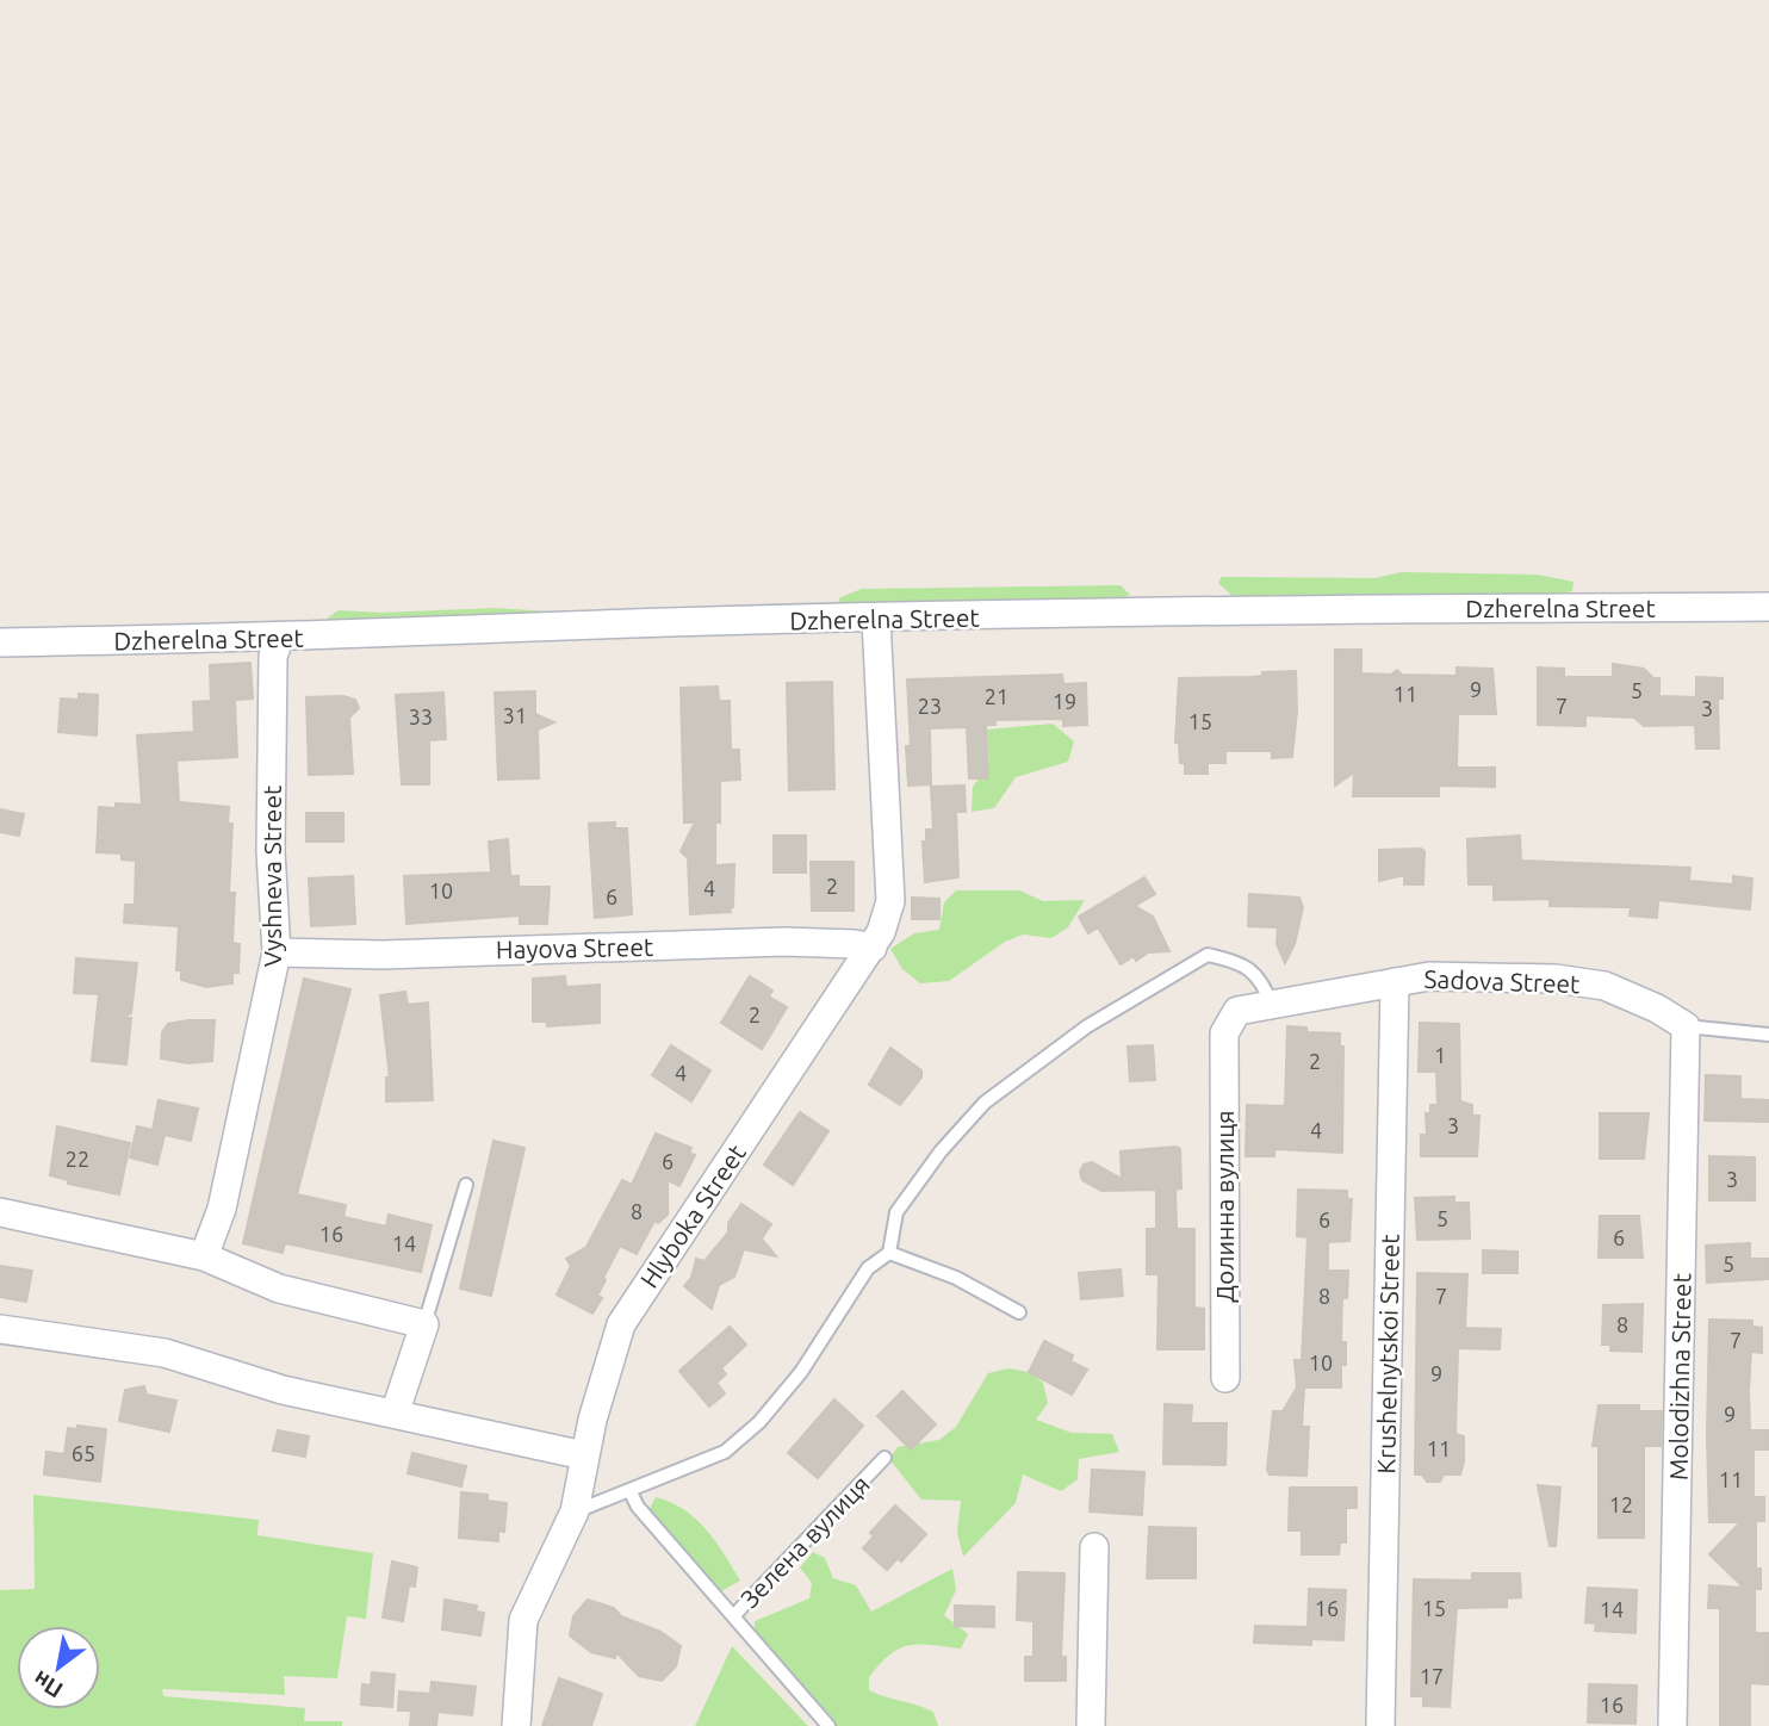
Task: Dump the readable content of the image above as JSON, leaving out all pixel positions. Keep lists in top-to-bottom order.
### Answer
{
  "streets": {
    "street": [
      "Dzherelna Street",
      "Vyshneva Street",
      "Hayova Street",
      "Sadova Street",
      "Долинна вулиця",
      "Hlyboka Street",
      "Krushelnytskoi Street",
      "Molodizhna Street"
    ],
    "lane": ["Зелена вулиця"]
  },
  "crossings": [
    ["Dzherelna Street", "Vyshneva Street"],
    ["Dzherelna Street", "Hlyboka Street"],
    ["Vyshneva Street", "Hayova Street"],
    ["Hayova Street", "Hlyboka Street"],
    ["Sadova Street", "Долинна вулиця"],
    ["Sadova Street", "Krushelnytskoi Street"],
    ["Sadova Street", "Molodizhna Street"]
  ],
  "house_numbers": [
    "9",
    "5",
    "11",
    "21",
    "19",
    "23",
    "7",
    "3",
    "31",
    "33",
    "15",
    "2",
    "4",
    "10",
    "6",
    "2",
    "1",
    "2",
    "4",
    "3",
    "4",
    "22",
    "6",
    "3",
    "8",
    "5",
    "6",
    "16",
    "6",
    "14",
    "5",
    "8",
    "7",
    "8",
    "7",
    "10",
    "9",
    "9",
    "11",
    "65",
    "11",
    "12",
    "16",
    "15",
    "14",
    "17",
    "16"
  ],
  "north": "bottom left"
}
